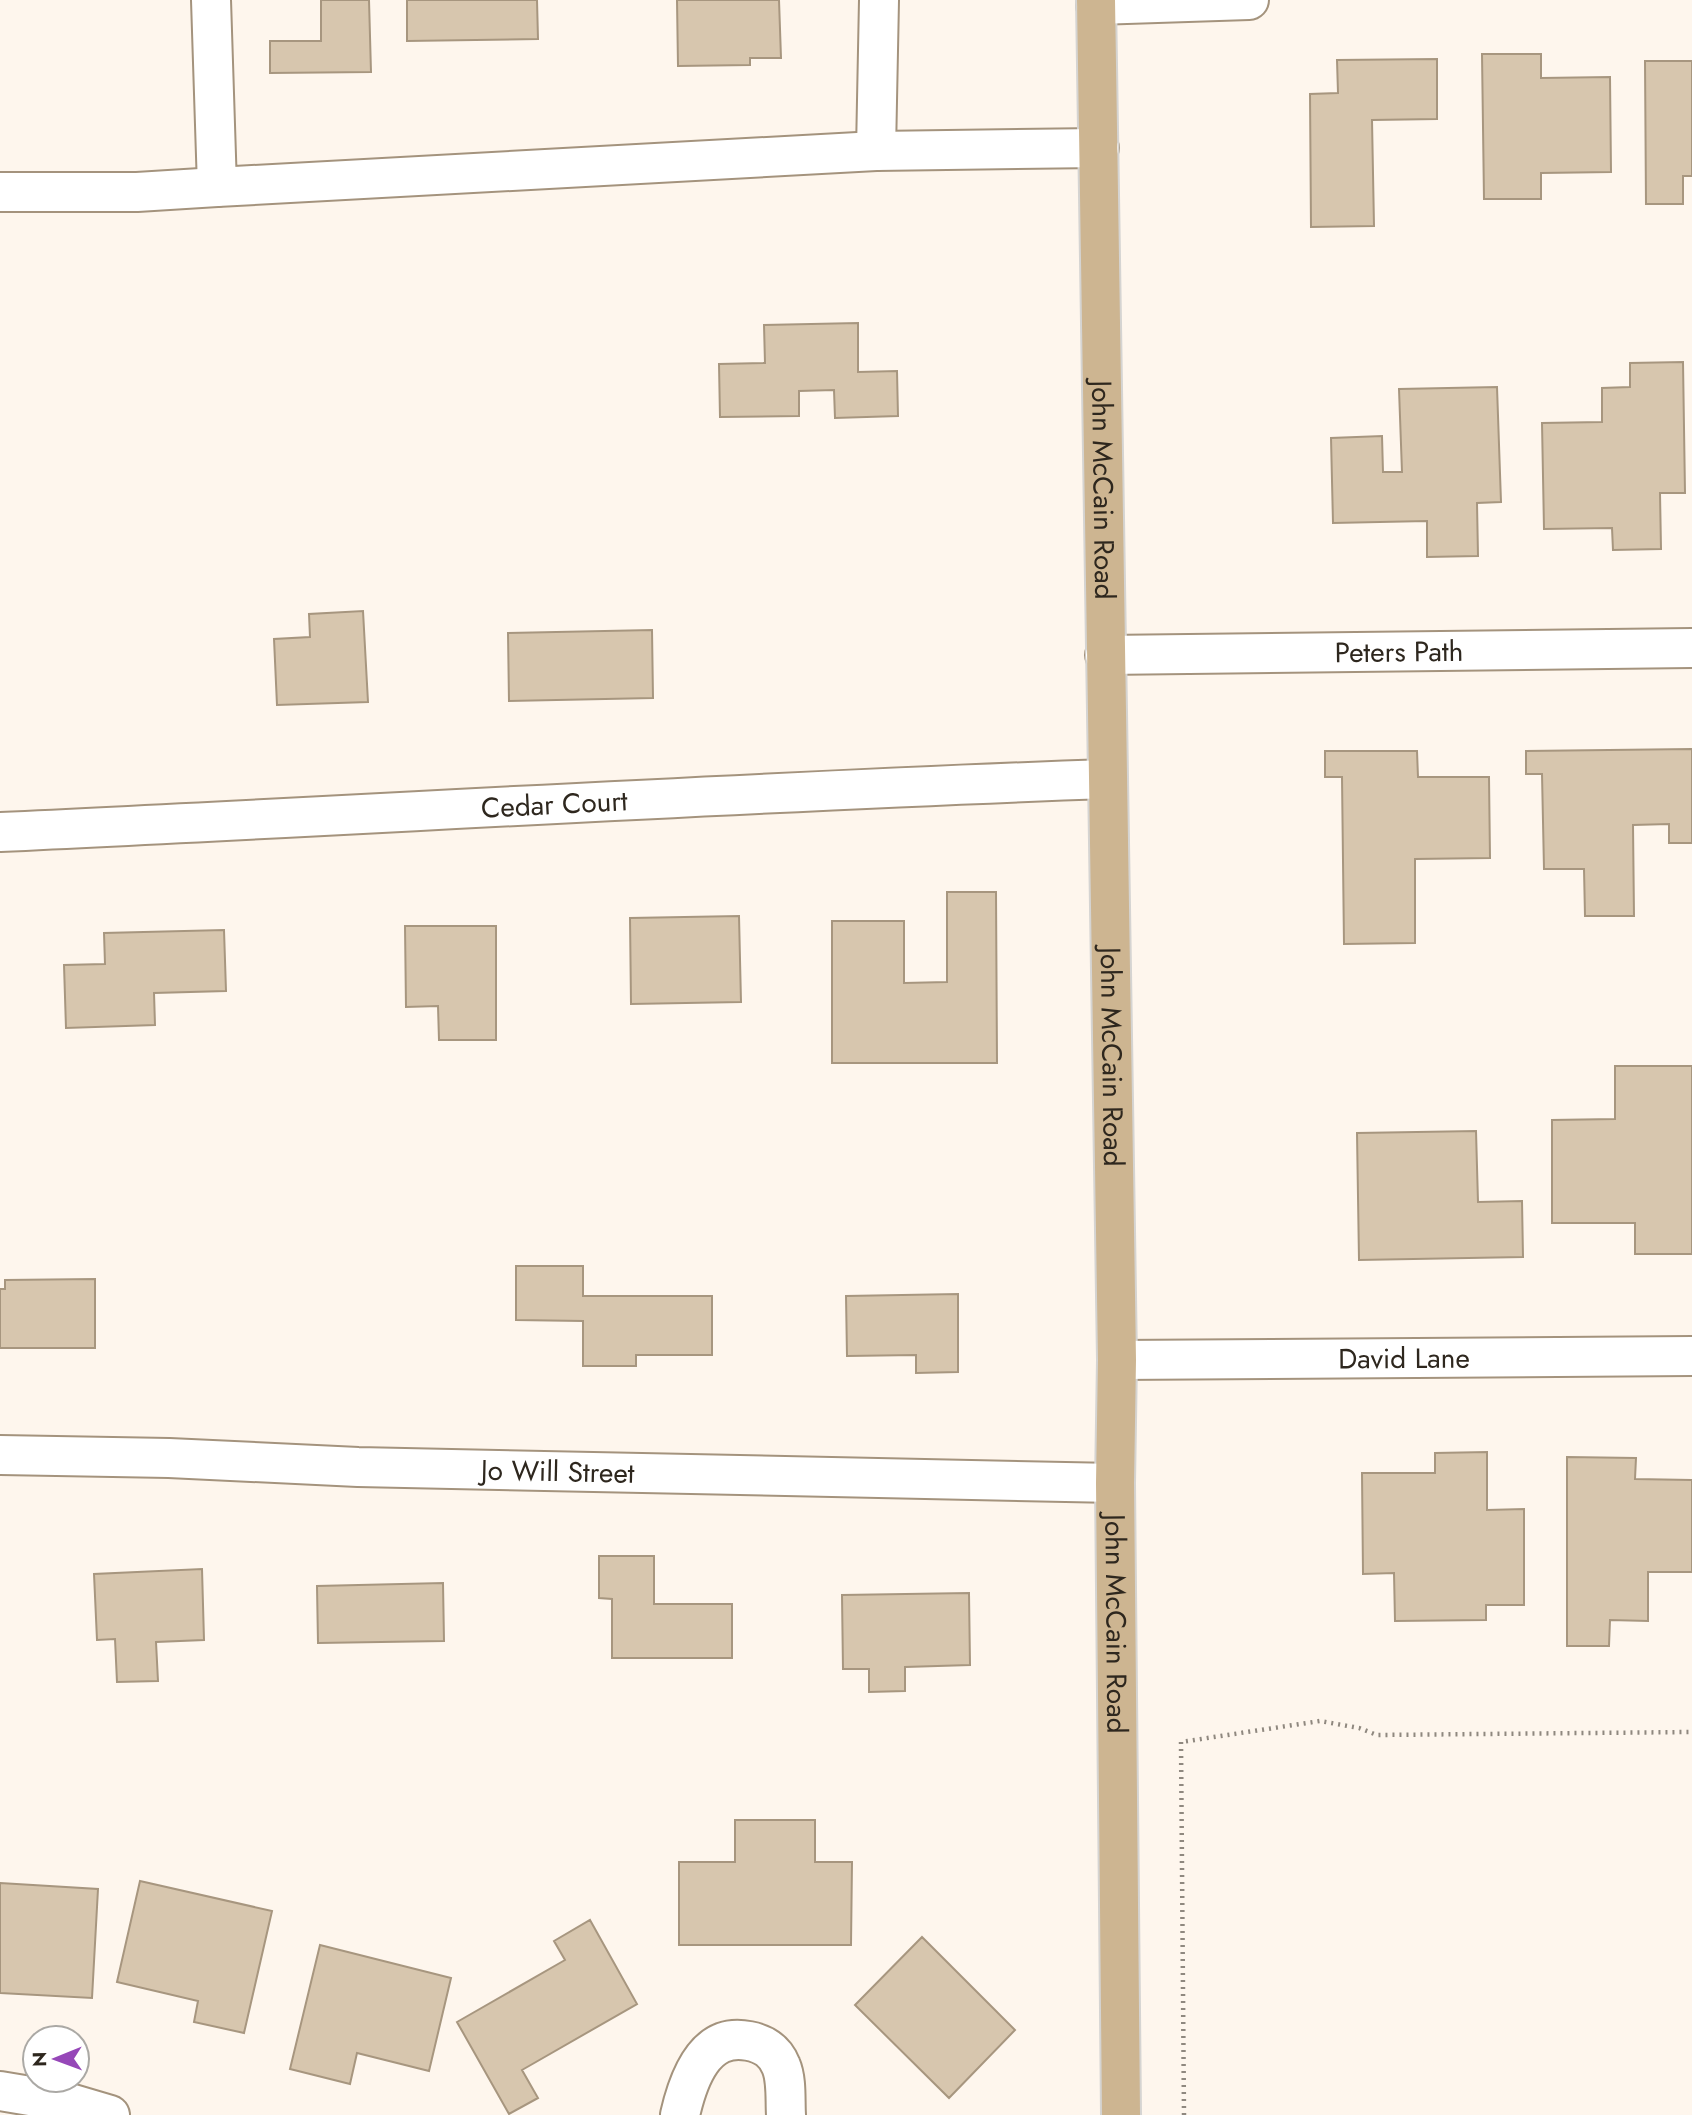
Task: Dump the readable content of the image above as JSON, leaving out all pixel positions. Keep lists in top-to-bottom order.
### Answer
{
  "streets": {
    "main road": ["John McCain Road"],
    "street": [
      "Peters Path",
      "Cedar Court",
      "David Lane",
      "Jo Will Street"
    ]
  },
  "crossings": [
    ["John McCain Road", "Peters Path"],
    ["John McCain Road", "Cedar Court"],
    ["John McCain Road", "David Lane"],
    ["John McCain Road", "Jo Will Street"]
  ],
  "north": "left"
}
